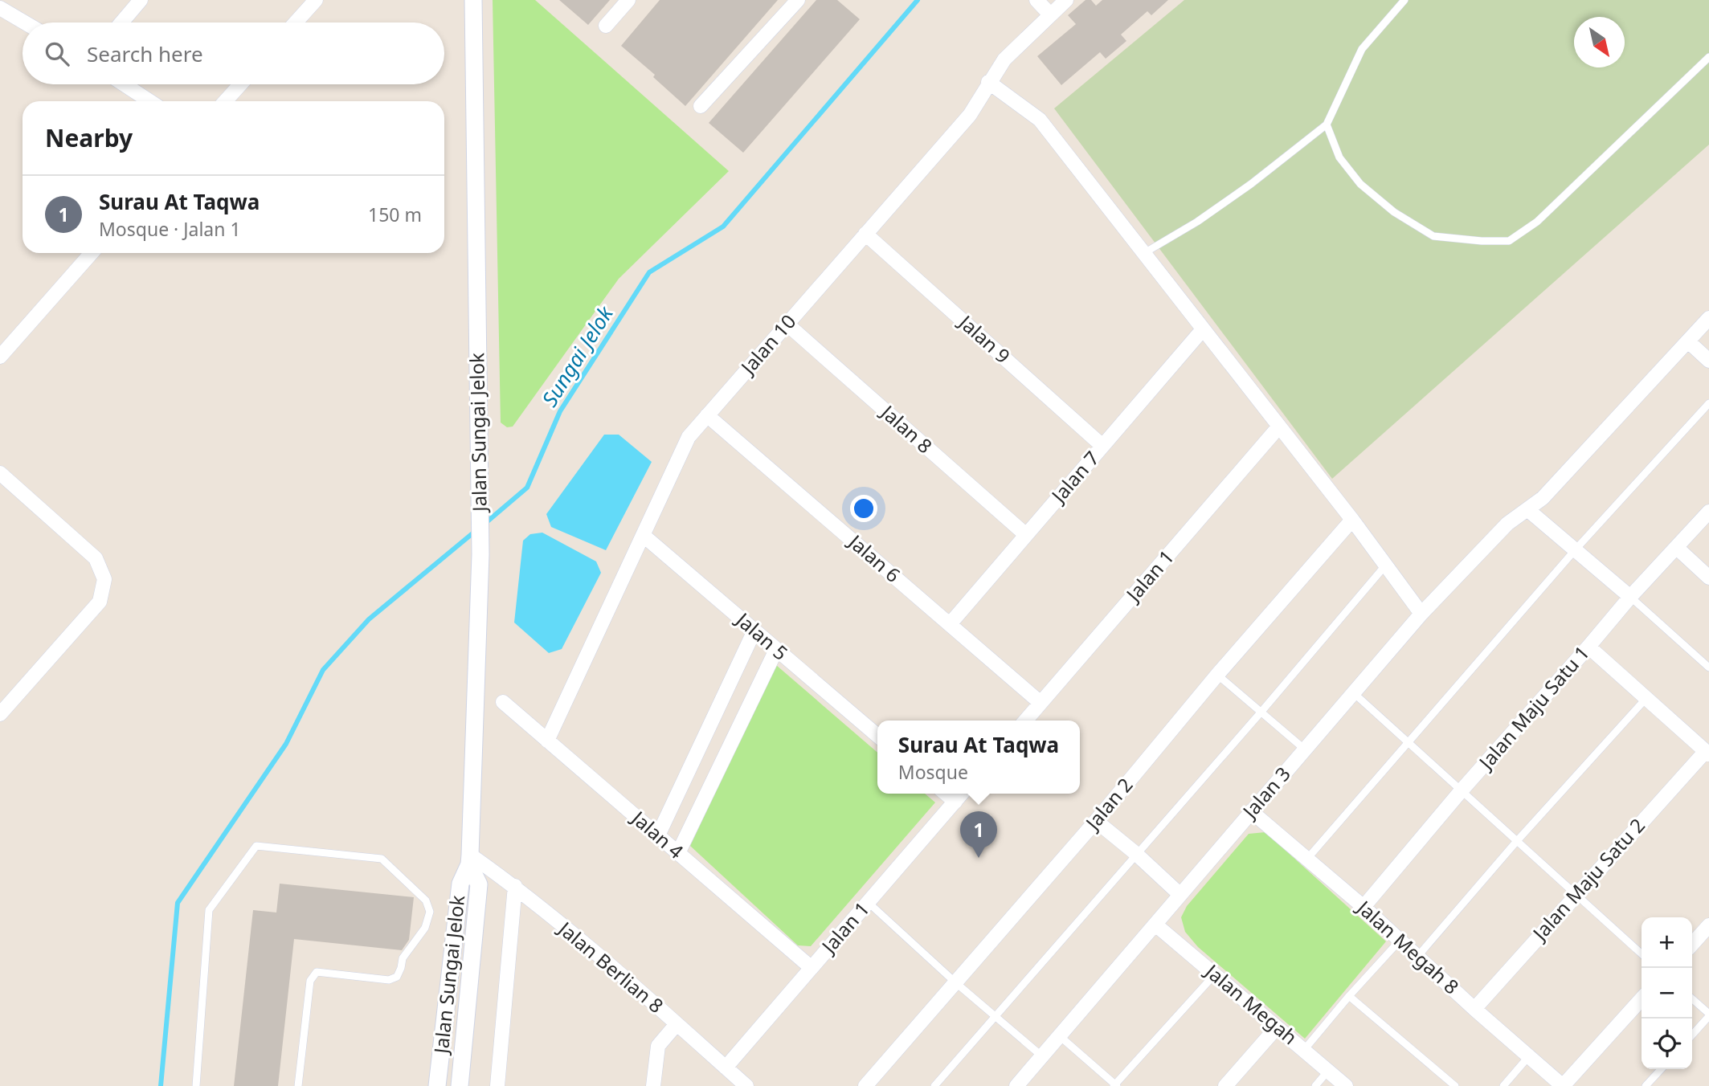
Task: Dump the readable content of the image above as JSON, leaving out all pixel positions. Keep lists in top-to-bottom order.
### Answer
{
  "streets": {
    "street": [
      "Jalan 9",
      "Jalan 10",
      "Jalan 8",
      "Jalan Sungai Jelok",
      "Jalan 7",
      "Jalan 6",
      "Jalan 1",
      "Jalan 5",
      "Jalan Maju Satu 1",
      "Jalan 3",
      "Jalan 2",
      "Jalan 4",
      "Jalan Maju Satu 2",
      "Jalan Megah 8",
      "Jalan Berlian 8",
      "Jalan Megah"
    ]
  },
  "crossings": [
    ["Jalan 9", "Jalan 10"],
    ["Jalan 9", "Jalan 7"],
    ["Jalan 10", "Jalan 8"],
    ["Jalan 10", "Jalan 6"],
    ["Jalan 10", "Jalan 5"],
    ["Jalan 10", "Jalan 4"],
    ["Jalan 8", "Jalan 7"],
    ["Jalan Sungai Jelok", "Jalan Berlian 8"],
    ["Jalan 7", "Jalan 6"],
    ["Jalan 6", "Jalan 1"],
    ["Jalan 1", "Jalan 4"],
    ["Jalan 1", "Jalan Berlian 8"],
    ["Jalan Maju Satu 1", "Jalan Megah 8"],
    ["Jalan 3", "Jalan Megah 8"],
    ["Jalan 3", "Jalan Megah"],
    ["Jalan Maju Satu 2", "Jalan Megah 8"]
  ],
  "water": ["Sungai Jelok"],
  "north": "bottom right",
  "page": {
    "search": "Search here",
    "heading": "Nearby",
    "list": [
      {
        "mark": "1",
        "name": "Surau At Taqwa",
        "note": "Mosque · Jalan 1",
        "value": "150 m"
      }
    ],
    "popup": ["Surau At Taqwa", "Mosque"],
    "pins": "1",
    "map_buttons": ["+", "−"]
  }
}
